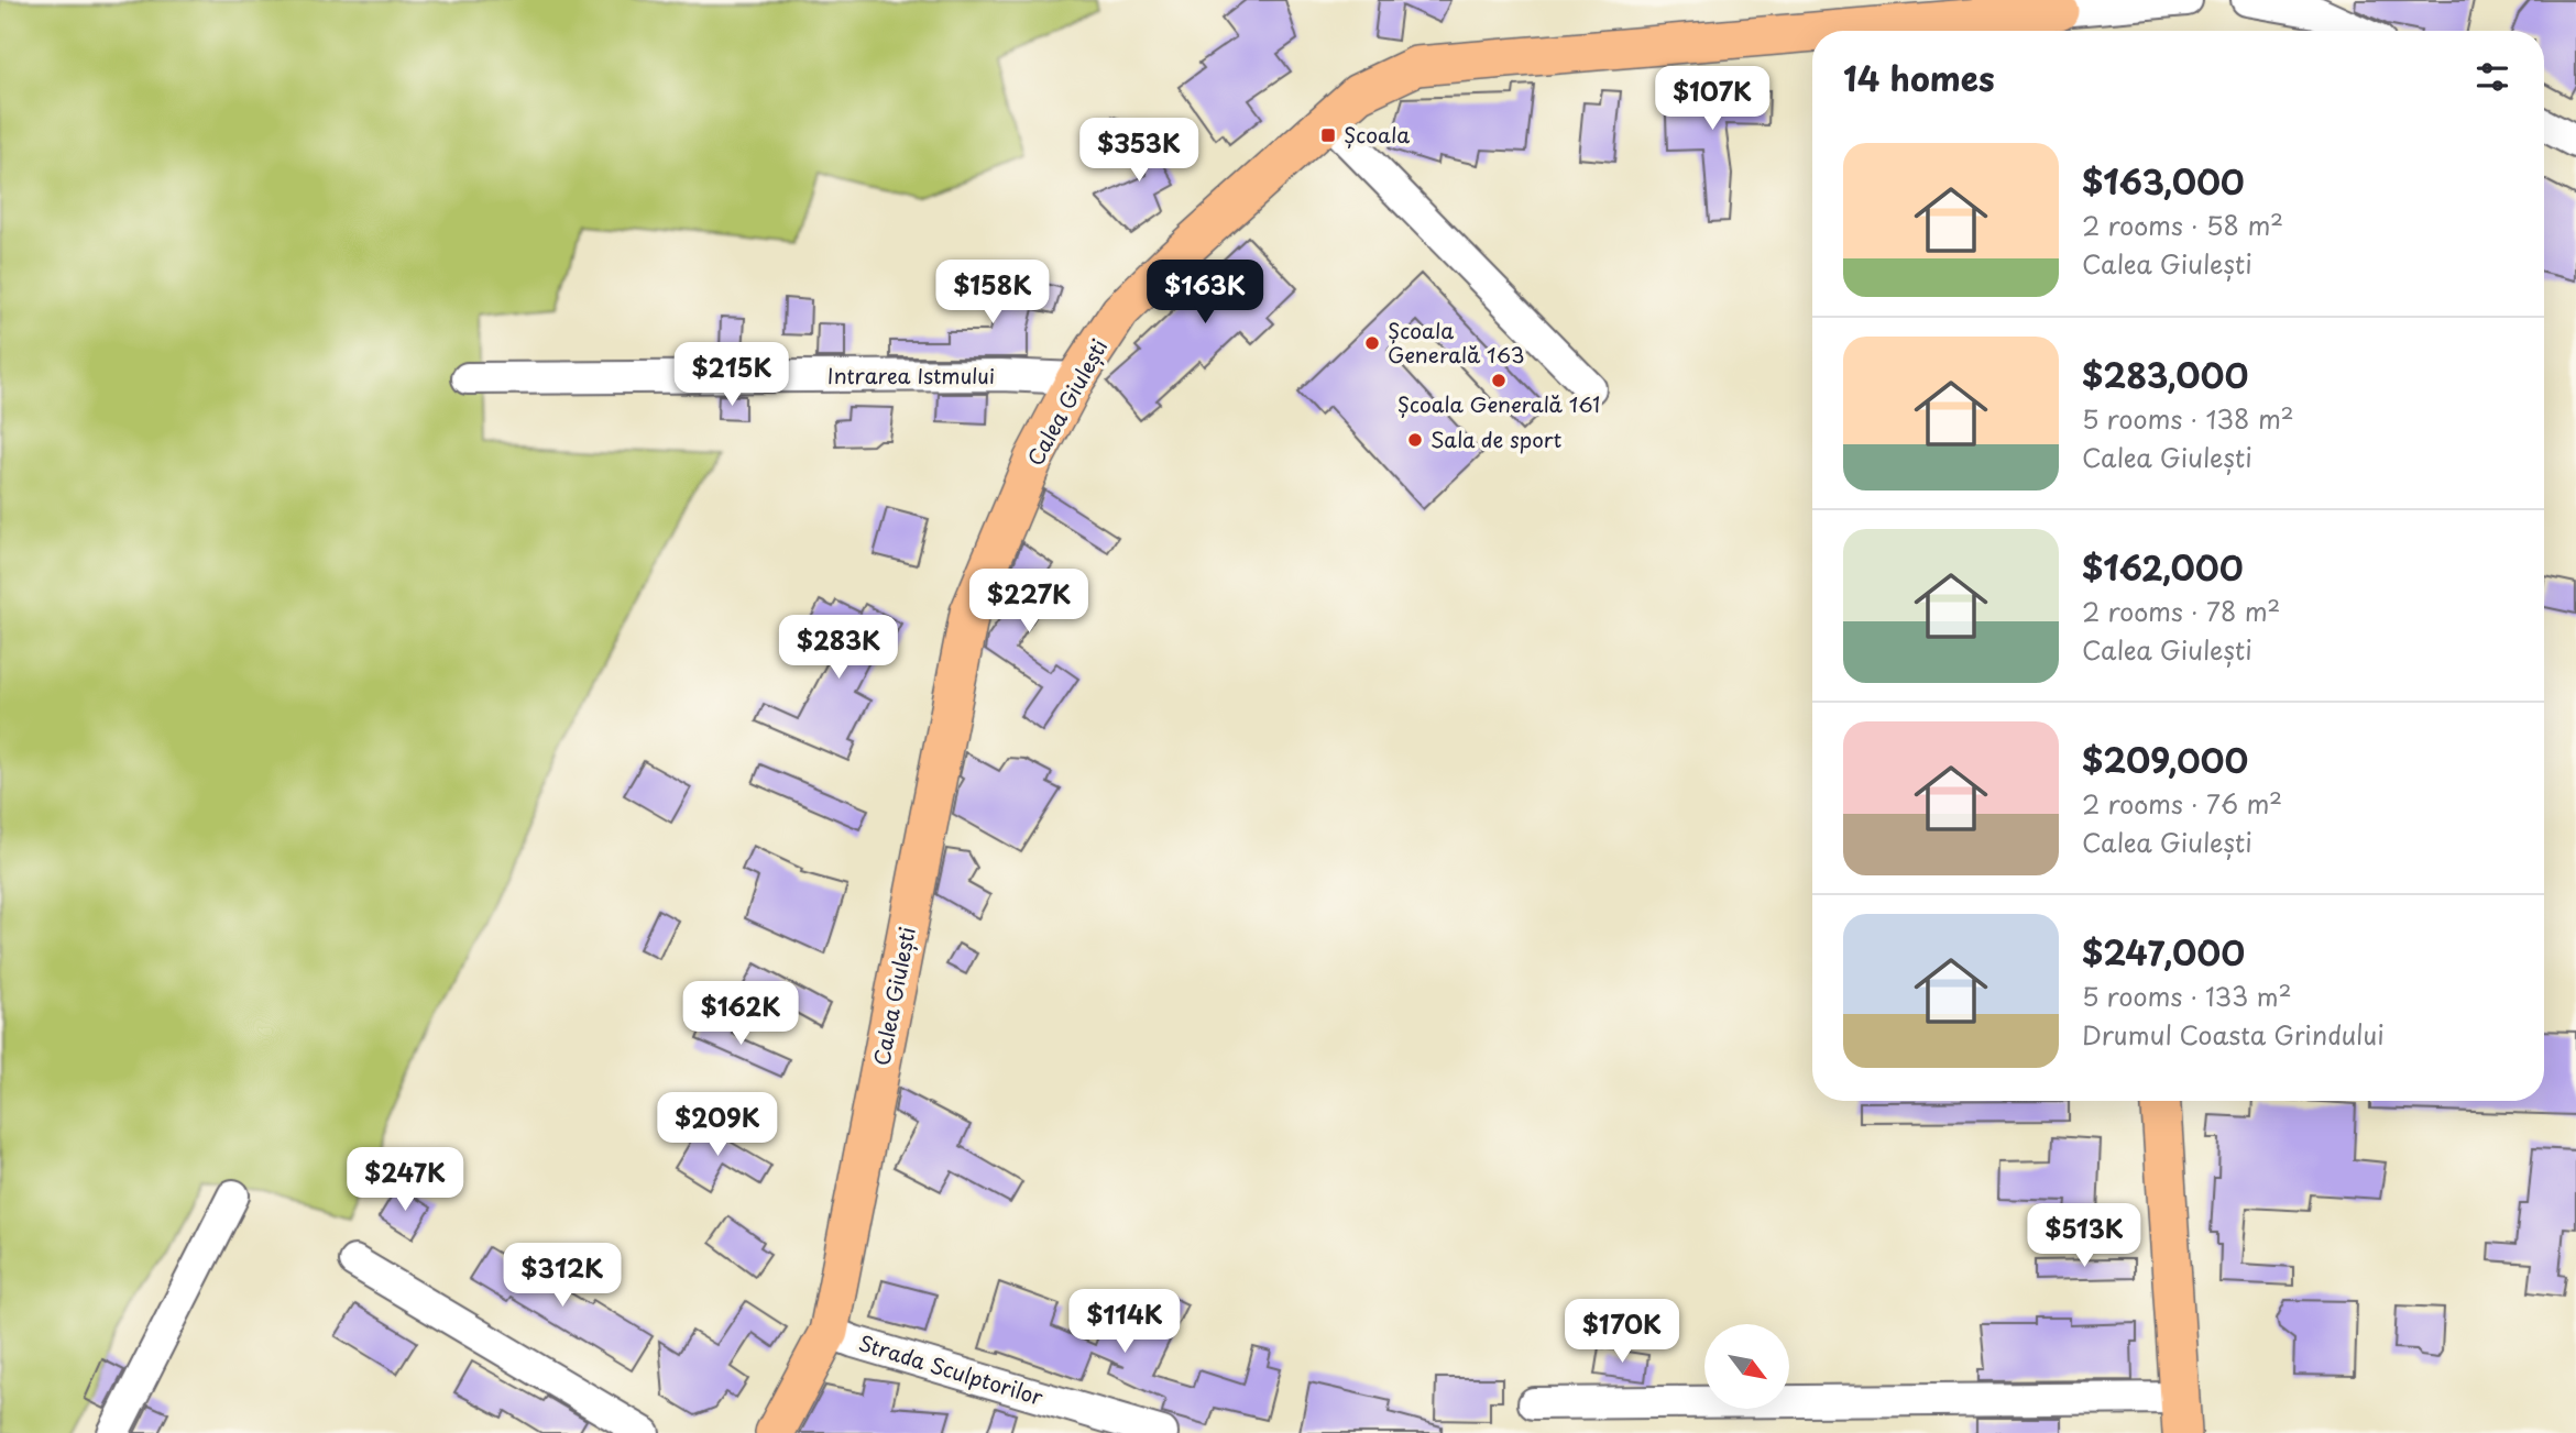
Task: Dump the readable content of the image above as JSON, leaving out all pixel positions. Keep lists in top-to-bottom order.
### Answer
{
  "streets": {
    "main road": ["Calea Giulești"],
    "street": ["Intrarea Istmului", "Strada Sculptorilor"]
  },
  "crossings": [
    ["Intrarea Istmului", "Calea Giulești"],
    ["Calea Giulești", "Strada Sculptorilor"]
  ],
  "places": {
    "transit": ["Școala"],
    "other": ["Școala Generală 163", "Școala Generală 161", "Sala de sport"]
  },
  "north": "bottom right",
  "page": {
    "heading": "14 homes",
    "price": [
      "$107K",
      "$353K",
      "$158K",
      "$163K",
      "$215K",
      "$227K",
      "$283K",
      "$162K",
      "$209K",
      "$247K",
      "$513K",
      "$312K",
      "$114K",
      "$170K"
    ],
    "list": [
      {
        "name": "$163,000",
        "note": "2 rooms · 58 m² · Calea Giulești"
      },
      {
        "name": "$283,000",
        "note": "5 rooms · 138 m² · Calea Giulești"
      },
      {
        "name": "$162,000",
        "note": "2 rooms · 78 m² · Calea Giulești"
      },
      {
        "name": "$209,000",
        "note": "2 rooms · 76 m² · Calea Giulești"
      },
      {
        "name": "$247,000",
        "note": "5 rooms · 133 m² · Drumul Coasta Grindului"
      }
    ]
  }
}
